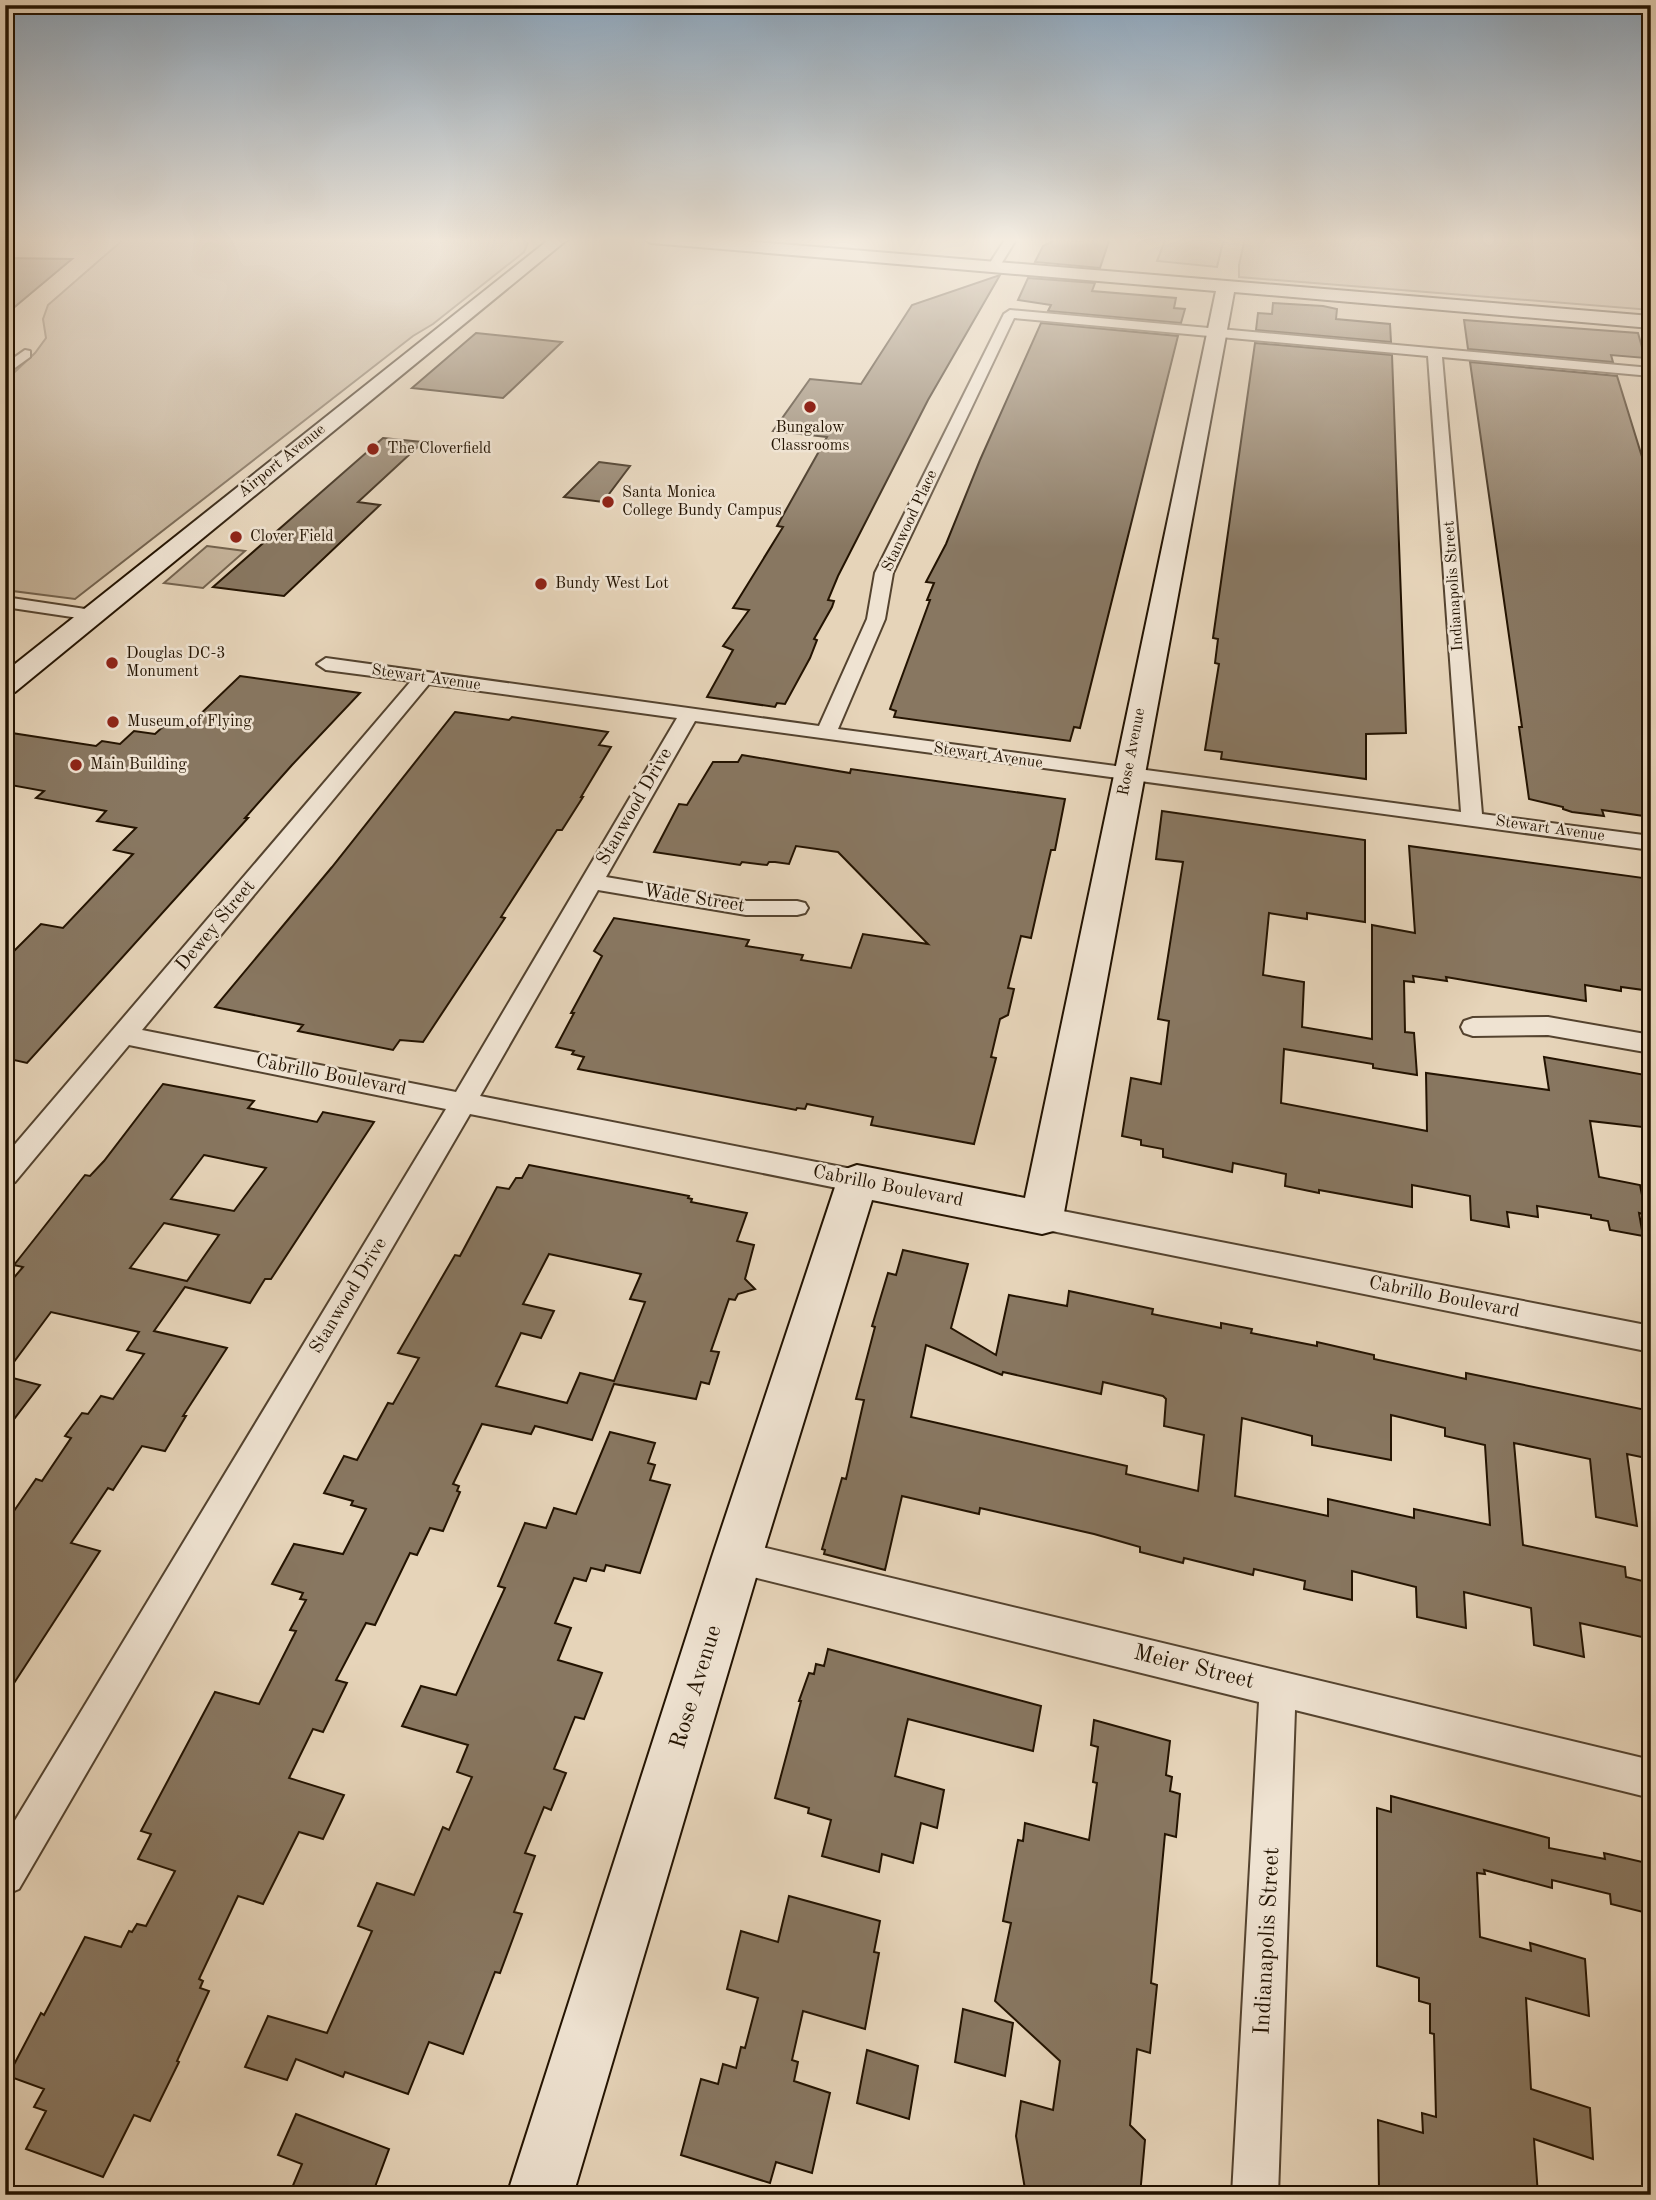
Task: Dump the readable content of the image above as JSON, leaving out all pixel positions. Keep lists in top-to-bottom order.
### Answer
{
  "streets": {
    "street": [
      "Airport Avenue",
      "Stanwood Place",
      "Indianapolis Street",
      "Stewart Avenue",
      "Rose Avenue",
      "Stanwood Drive",
      "Wade Street",
      "Dewey Street",
      "Cabrillo Boulevard",
      "Meier Street"
    ]
  },
  "crossings": [
    ["Stanwood Place", "Stewart Avenue"],
    ["Indianapolis Street", "Stewart Avenue"],
    ["Indianapolis Street", "Meier Street"],
    ["Stewart Avenue", "Rose Avenue"],
    ["Stewart Avenue", "Stanwood Drive"],
    ["Stewart Avenue", "Dewey Street"],
    ["Rose Avenue", "Cabrillo Boulevard"],
    ["Rose Avenue", "Meier Street"],
    ["Stanwood Drive", "Wade Street"],
    ["Stanwood Drive", "Cabrillo Boulevard"],
    ["Dewey Street", "Cabrillo Boulevard"]
  ],
  "places": [
    "Bungalow Classrooms",
    "The Cloverfield",
    "Santa Monica College Bundy Campus",
    "Clover Field",
    "Bundy West Lot",
    "Douglas DC-3 Monument",
    "Museum of Flying",
    "Main Building"
  ]
}
